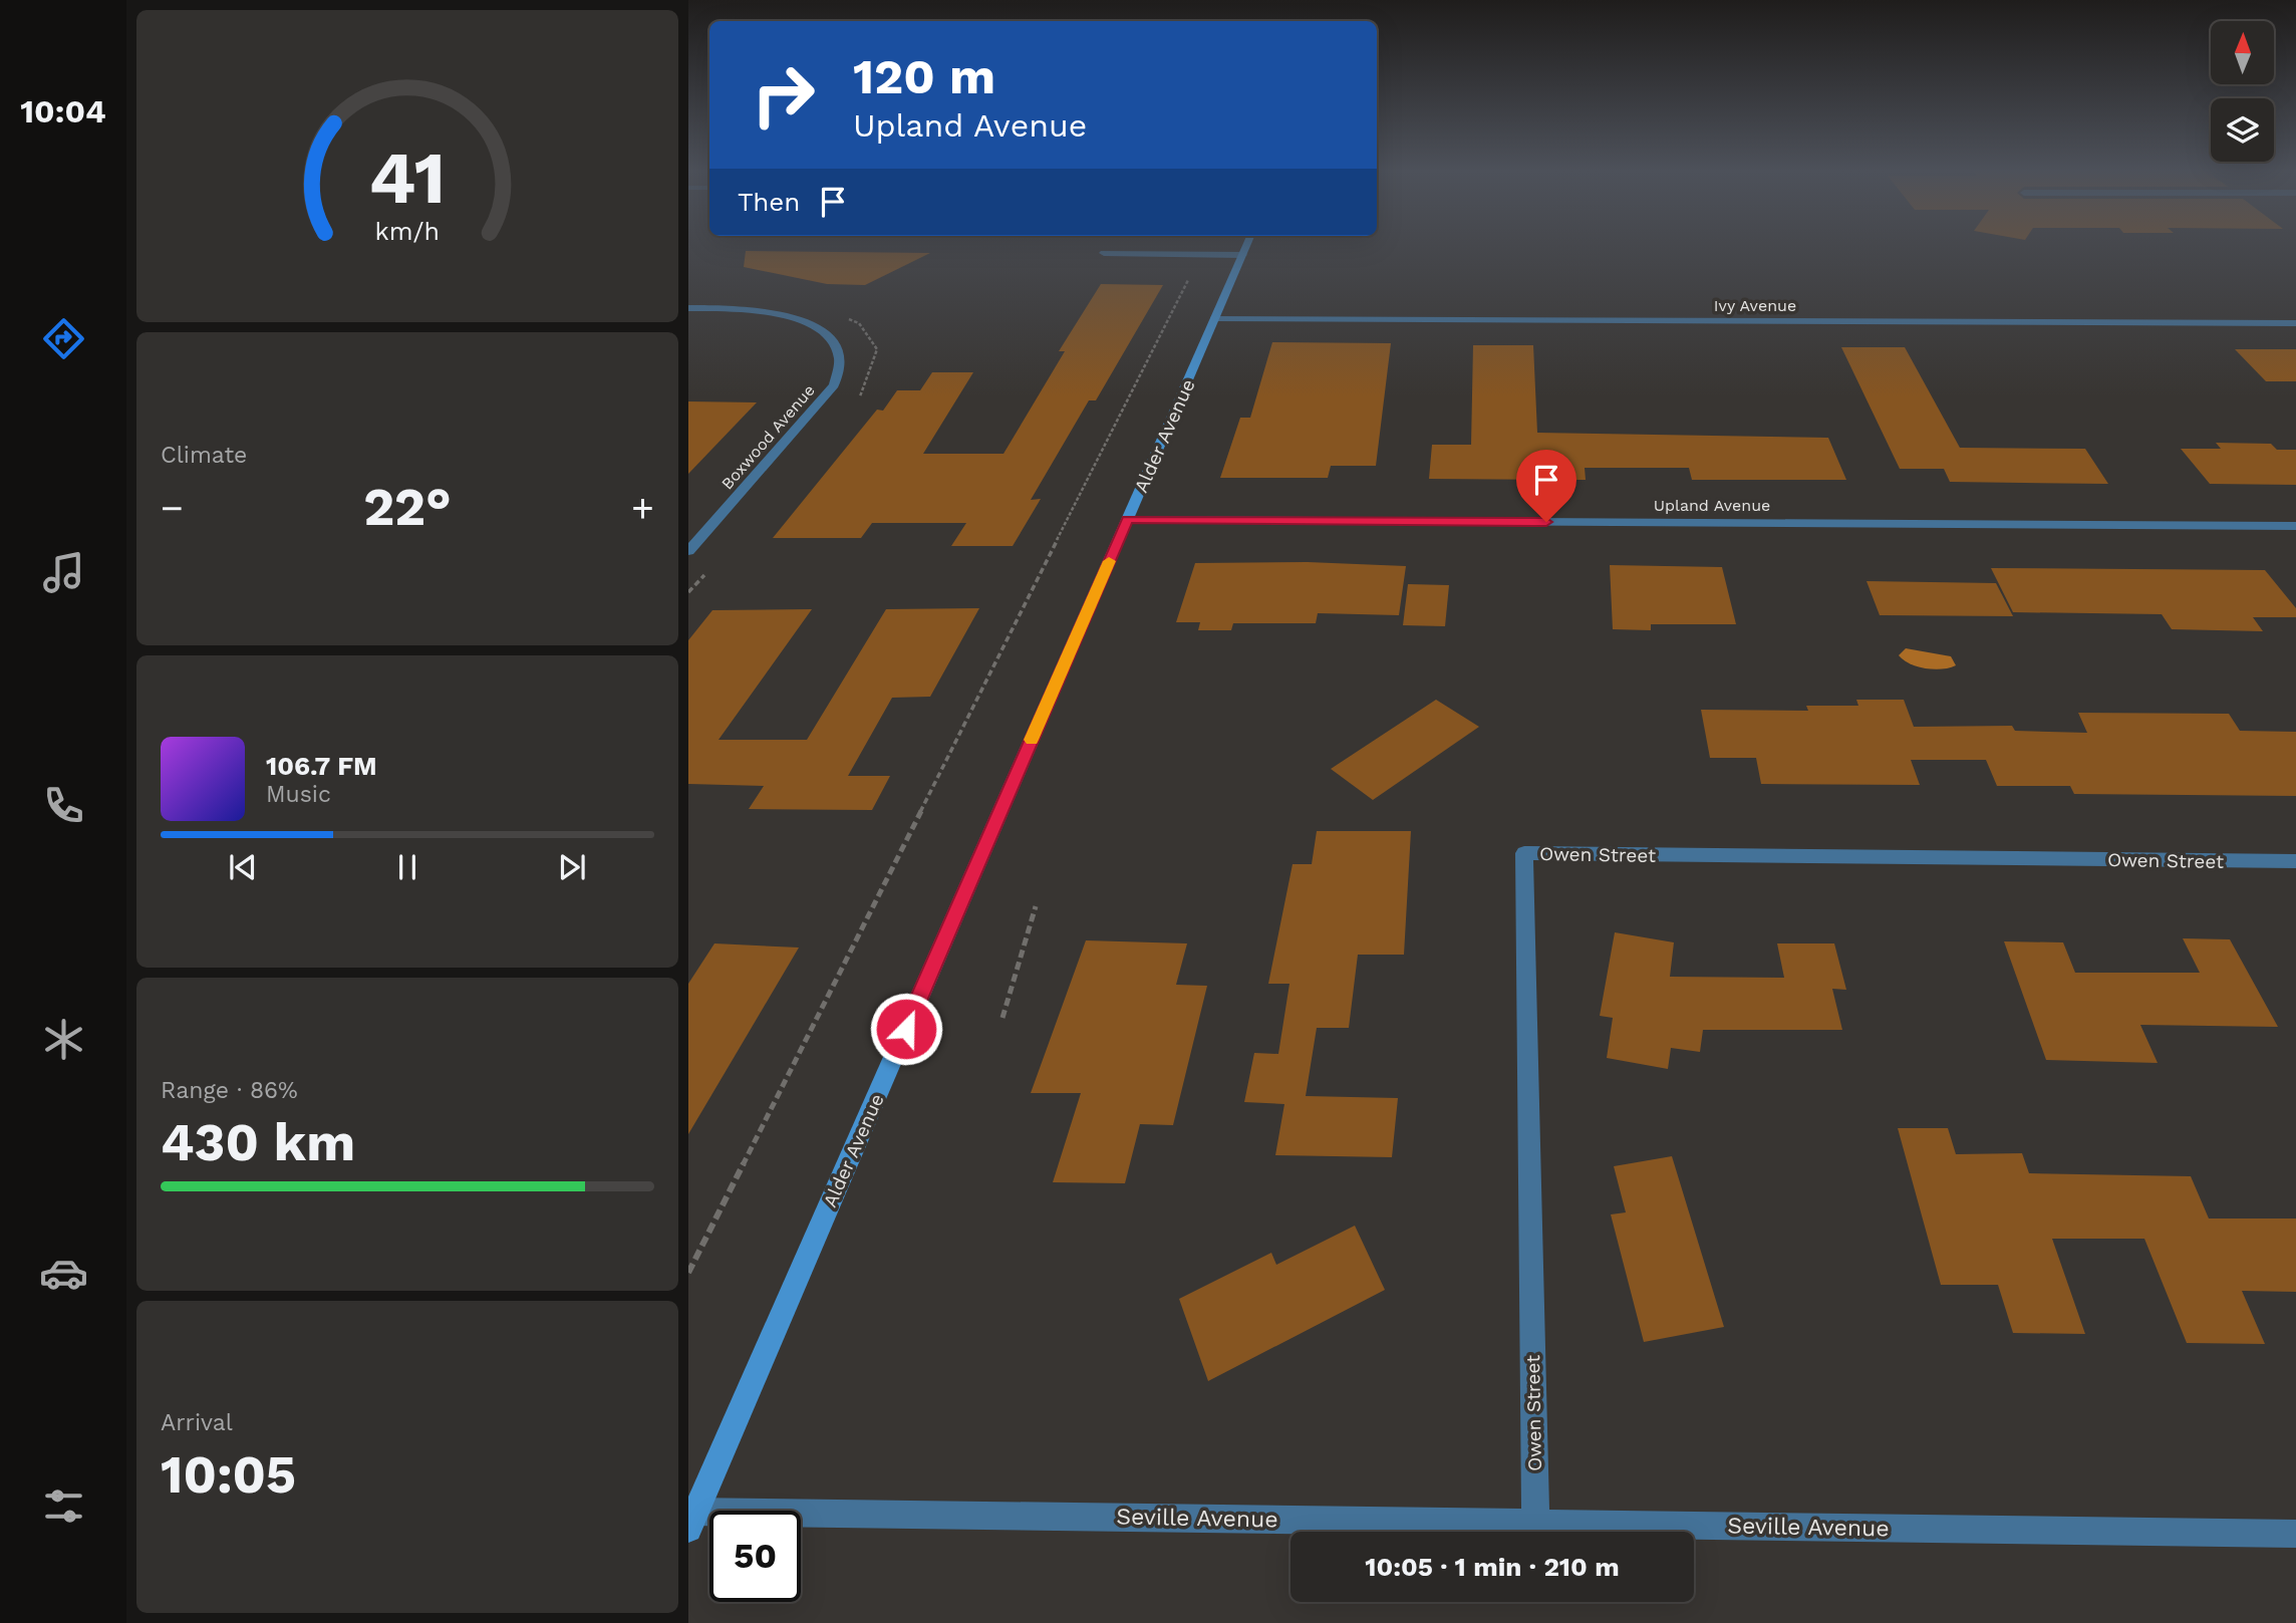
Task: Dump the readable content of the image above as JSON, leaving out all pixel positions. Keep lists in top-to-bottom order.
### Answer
{
  "streets": {
    "main road": ["Alder Avenue"],
    "street": [
      "Ivy Avenue",
      "Boxwood Avenue",
      "Upland Avenue",
      "Owen Street",
      "Seville Avenue"
    ]
  },
  "crossings": [
    ["Ivy Avenue", "Alder Avenue"],
    ["Alder Avenue", "Upland Avenue"],
    ["Alder Avenue", "Seville Avenue"],
    ["Owen Street", "Seville Avenue"]
  ],
  "north": "top",
  "page": {
    "tabs": "10:04",
    "turn": ["120 m", "Upland Avenue"],
    "then": "Then",
    "tile": [
      "Climate",
      ["Range · 86%", "430 km"],
      ["Arrival", "10:05"]
    ],
    "heat": ["−", "22°", "+"],
    "song": ["106.7 FM", "Music"],
    "limit": "50",
    "trip": "10:05 · 1 min · 210 m",
    "gauge": ["41", "km/h"]
  }
}
